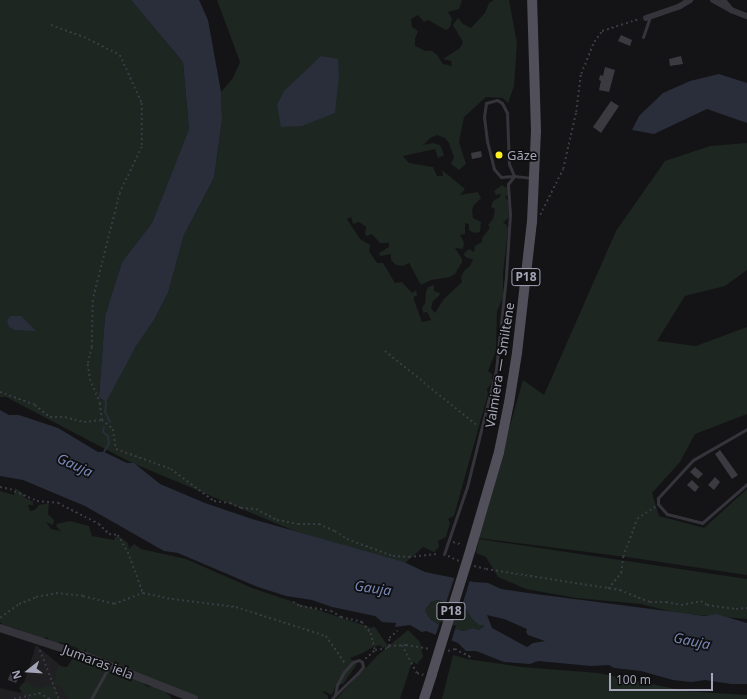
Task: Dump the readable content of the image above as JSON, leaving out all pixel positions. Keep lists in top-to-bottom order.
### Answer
{
  "streets": {
    "main road": ["P18", "Valmiera — Smiltene"],
    "street": ["Jumaras iela"]
  },
  "water": ["Gauja"],
  "places": ["Gāze"],
  "scale_bar": "100 m",
  "north": "left"
}
